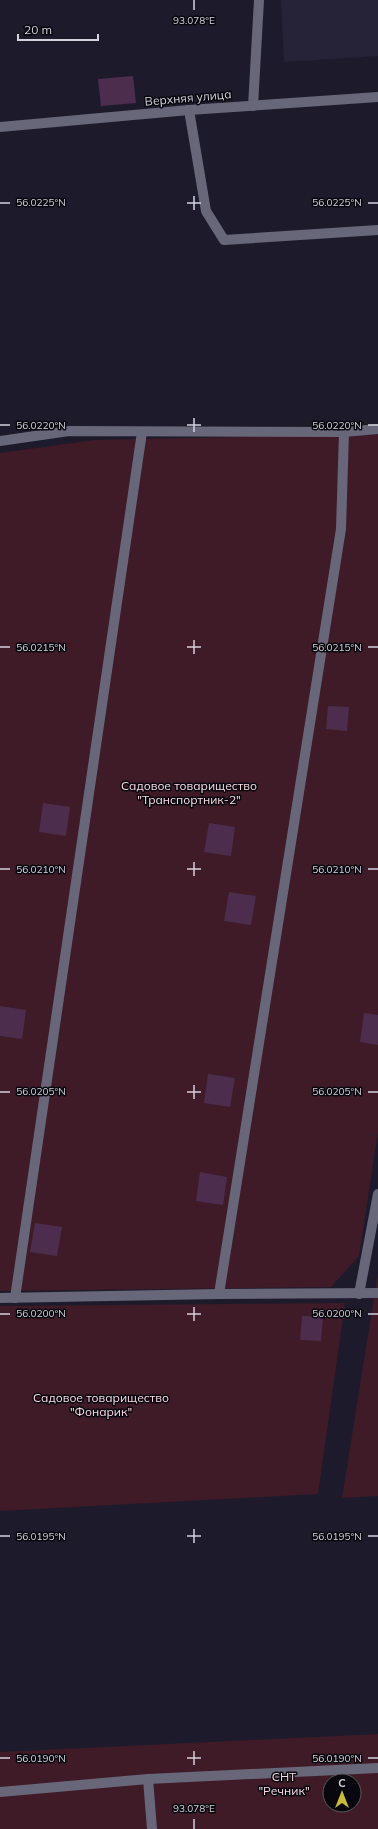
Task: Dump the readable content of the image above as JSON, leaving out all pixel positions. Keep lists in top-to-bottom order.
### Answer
{
  "streets": {
    "street": ["Верхняя улица"]
  },
  "parks": ["Садовое товарищество \"Транспортник-2\"", "Садовое товарищество \"Фонарик\"", "СНТ \"Речник\""],
  "scale_bar": "20 m",
  "north": "top",
  "coordinates": [
    "93.078°E",
    "56.0225°N",
    "56.0220°N",
    "56.0215°N",
    "56.0210°N",
    "56.0205°N",
    "56.0200°N",
    "56.0195°N",
    "56.0190°N"
  ]
}
